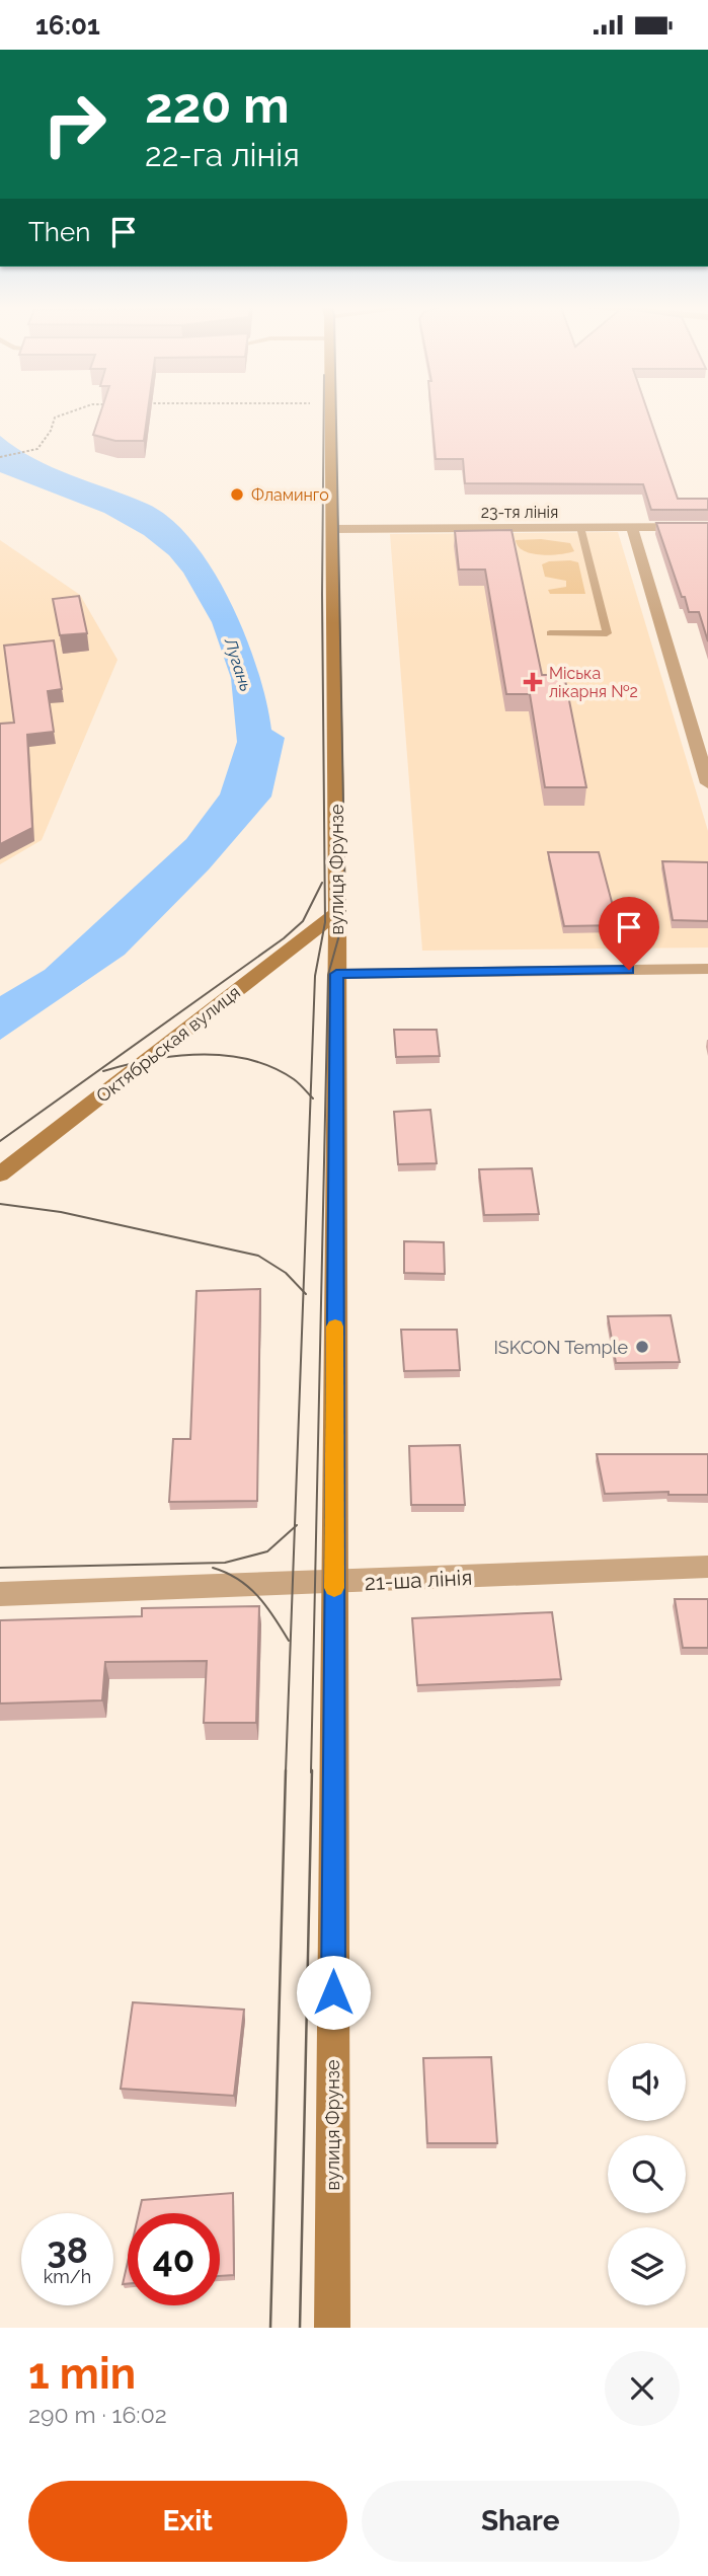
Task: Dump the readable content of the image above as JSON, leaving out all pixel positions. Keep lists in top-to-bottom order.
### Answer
{
  "streets": {
    "street": [
      "23-тя лінія",
      "вулиця Фрунзе",
      "Октябрьская вулиця",
      "21-ша лінія"
    ]
  },
  "crossings": [
    ["23-тя лінія", "вулиця Фрунзе"],
    ["вулиця Фрунзе", "Октябрьская вулиця"],
    ["вулиця Фрунзе", "21-ша лінія"]
  ],
  "water": ["Лугань"],
  "places": {
    "other": ["Фламинго", "ISKCON Temple"],
    "health": ["Міська лікарня №2"]
  },
  "page": {
    "status": "16:01",
    "turn": ["220 m", "22-га лінія"],
    "then": "Then",
    "speed": "38 km/h",
    "limit": "40",
    "heading": ["1 min", "290 m · 16:02"],
    "buttons": ["Exit", "Share"]
  }
}
